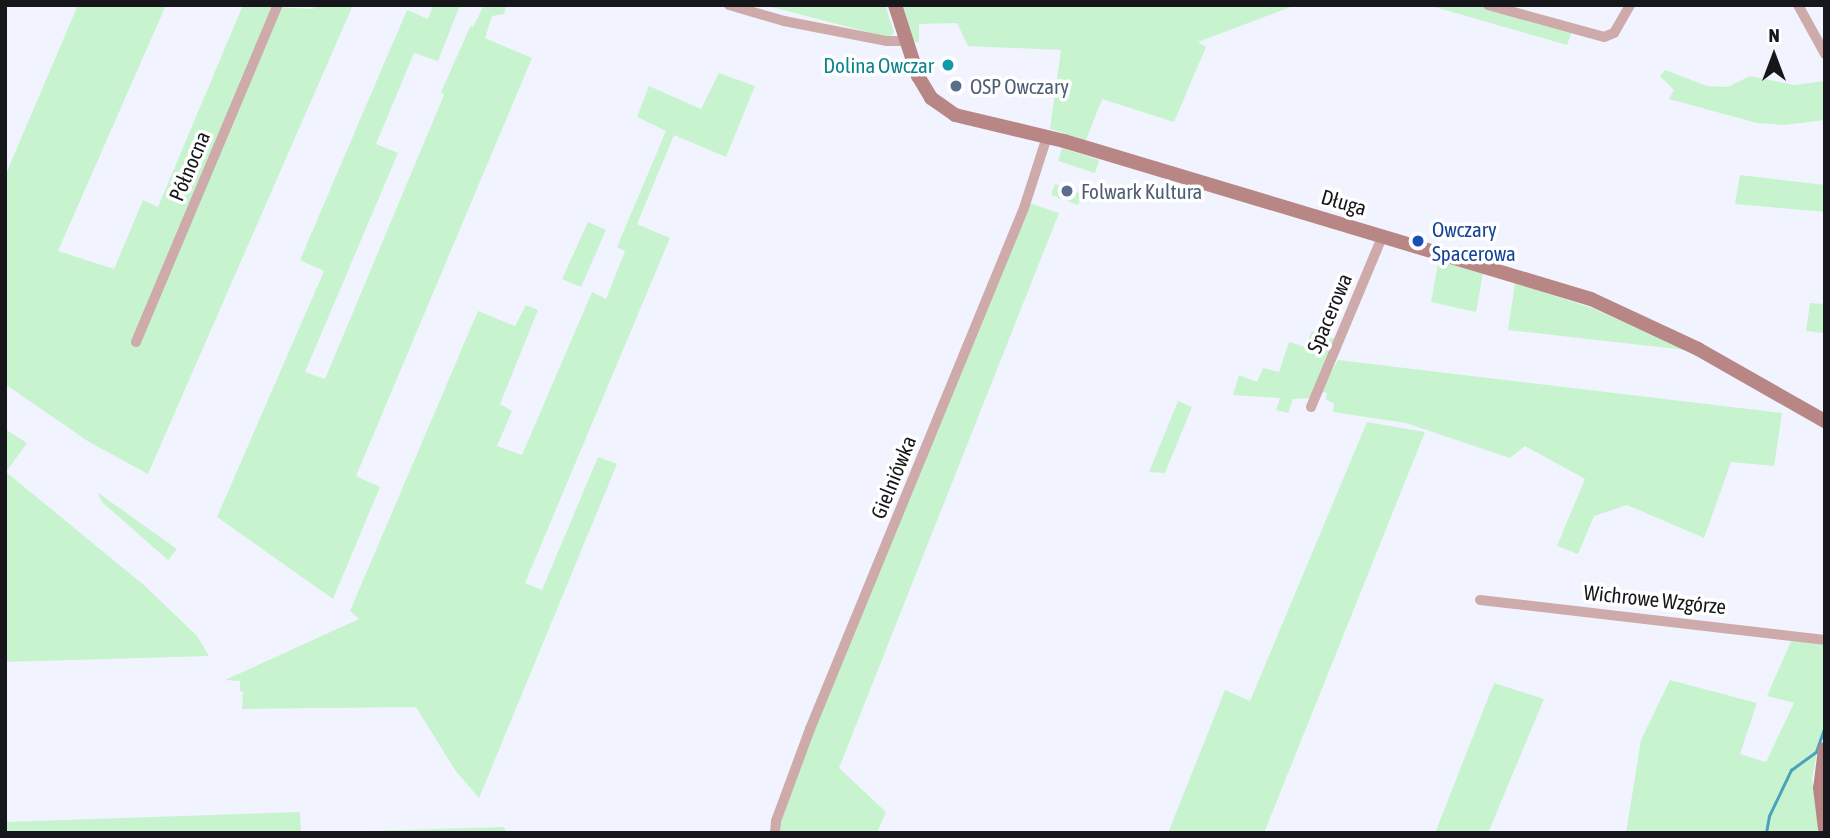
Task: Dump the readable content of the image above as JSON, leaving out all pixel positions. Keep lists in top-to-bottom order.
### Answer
{
  "streets": {
    "street": [
      "Północna",
      "Długa",
      "Spacerowa",
      "Gielniówka",
      "Wichrowe Wzgórze"
    ]
  },
  "crossings": [
    ["Długa", "Spacerowa"],
    ["Długa", "Gielniówka"]
  ],
  "places": [
    "Dolina Owczar",
    "OSP Owczary",
    "Folwark Kultura",
    "Owczary Spacerowa"
  ],
  "north": "top"
}
